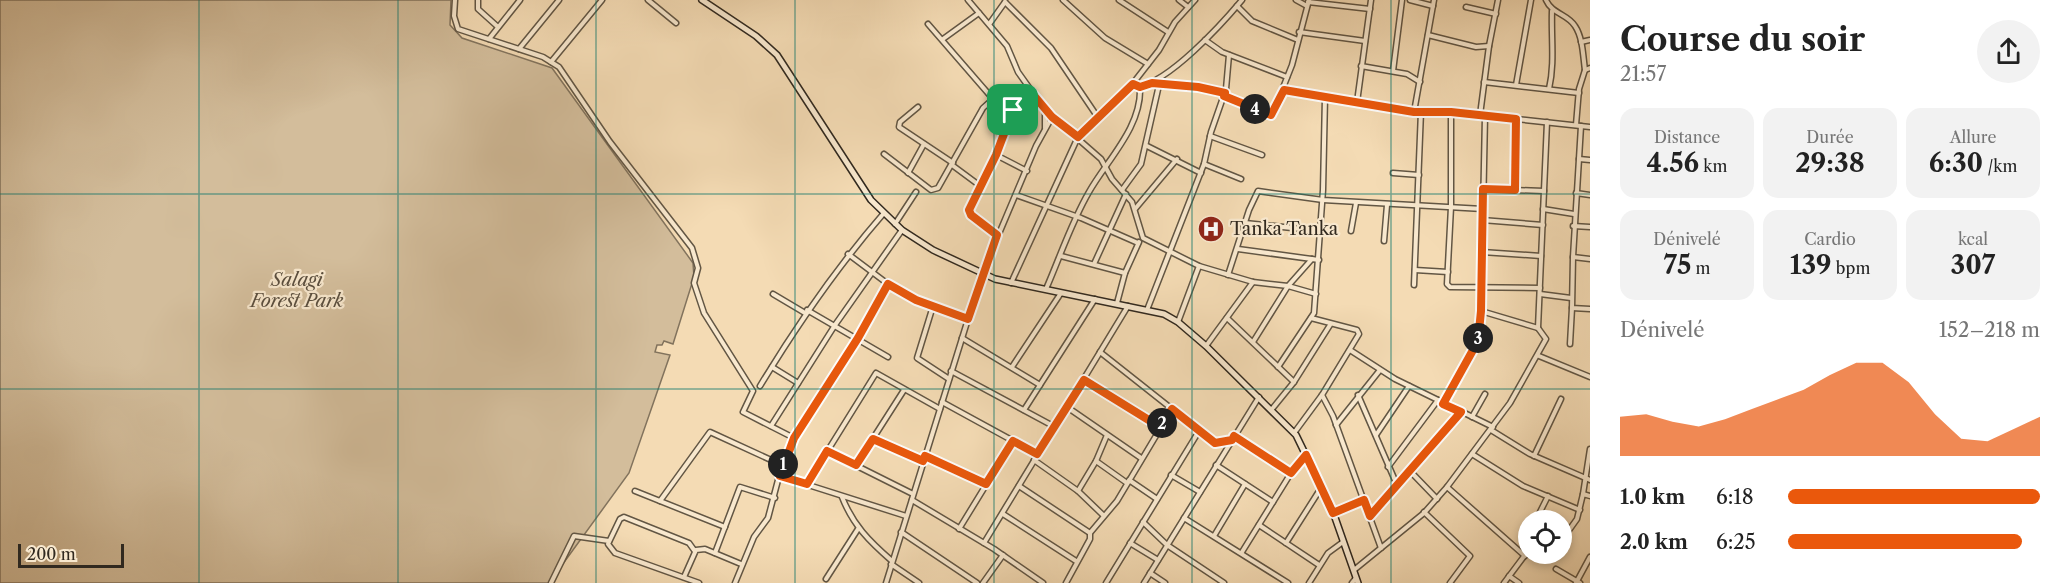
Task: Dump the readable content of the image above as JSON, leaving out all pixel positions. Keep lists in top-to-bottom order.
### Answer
{
  "parks": ["Salagi Forest Park"],
  "places": {
    "hospital": ["Tanka Tanka"]
  },
  "scale_bar": "200 m",
  "page": {
    "heading": ["Course du soir", "21:57"],
    "pins": [
      "4",
      "3",
      "2",
      "1"
    ],
    "stats": [
      ["Distance", "4.56 km"],
      ["Durée", "29:38"],
      ["Allure", "6:30 /km"],
      ["Dénivelé", "75 m"],
      ["Cardio", "139 bpm"],
      ["kcal", "307"]
    ],
    "chart": ["Dénivelé", "152–218 m"],
    "list": [
      {
        "name": "1.0 km",
        "note": "6:18"
      },
      {
        "name": "2.0 km",
        "note": "6:25"
      }
    ],
    "scale": "200 m"
  }
}
